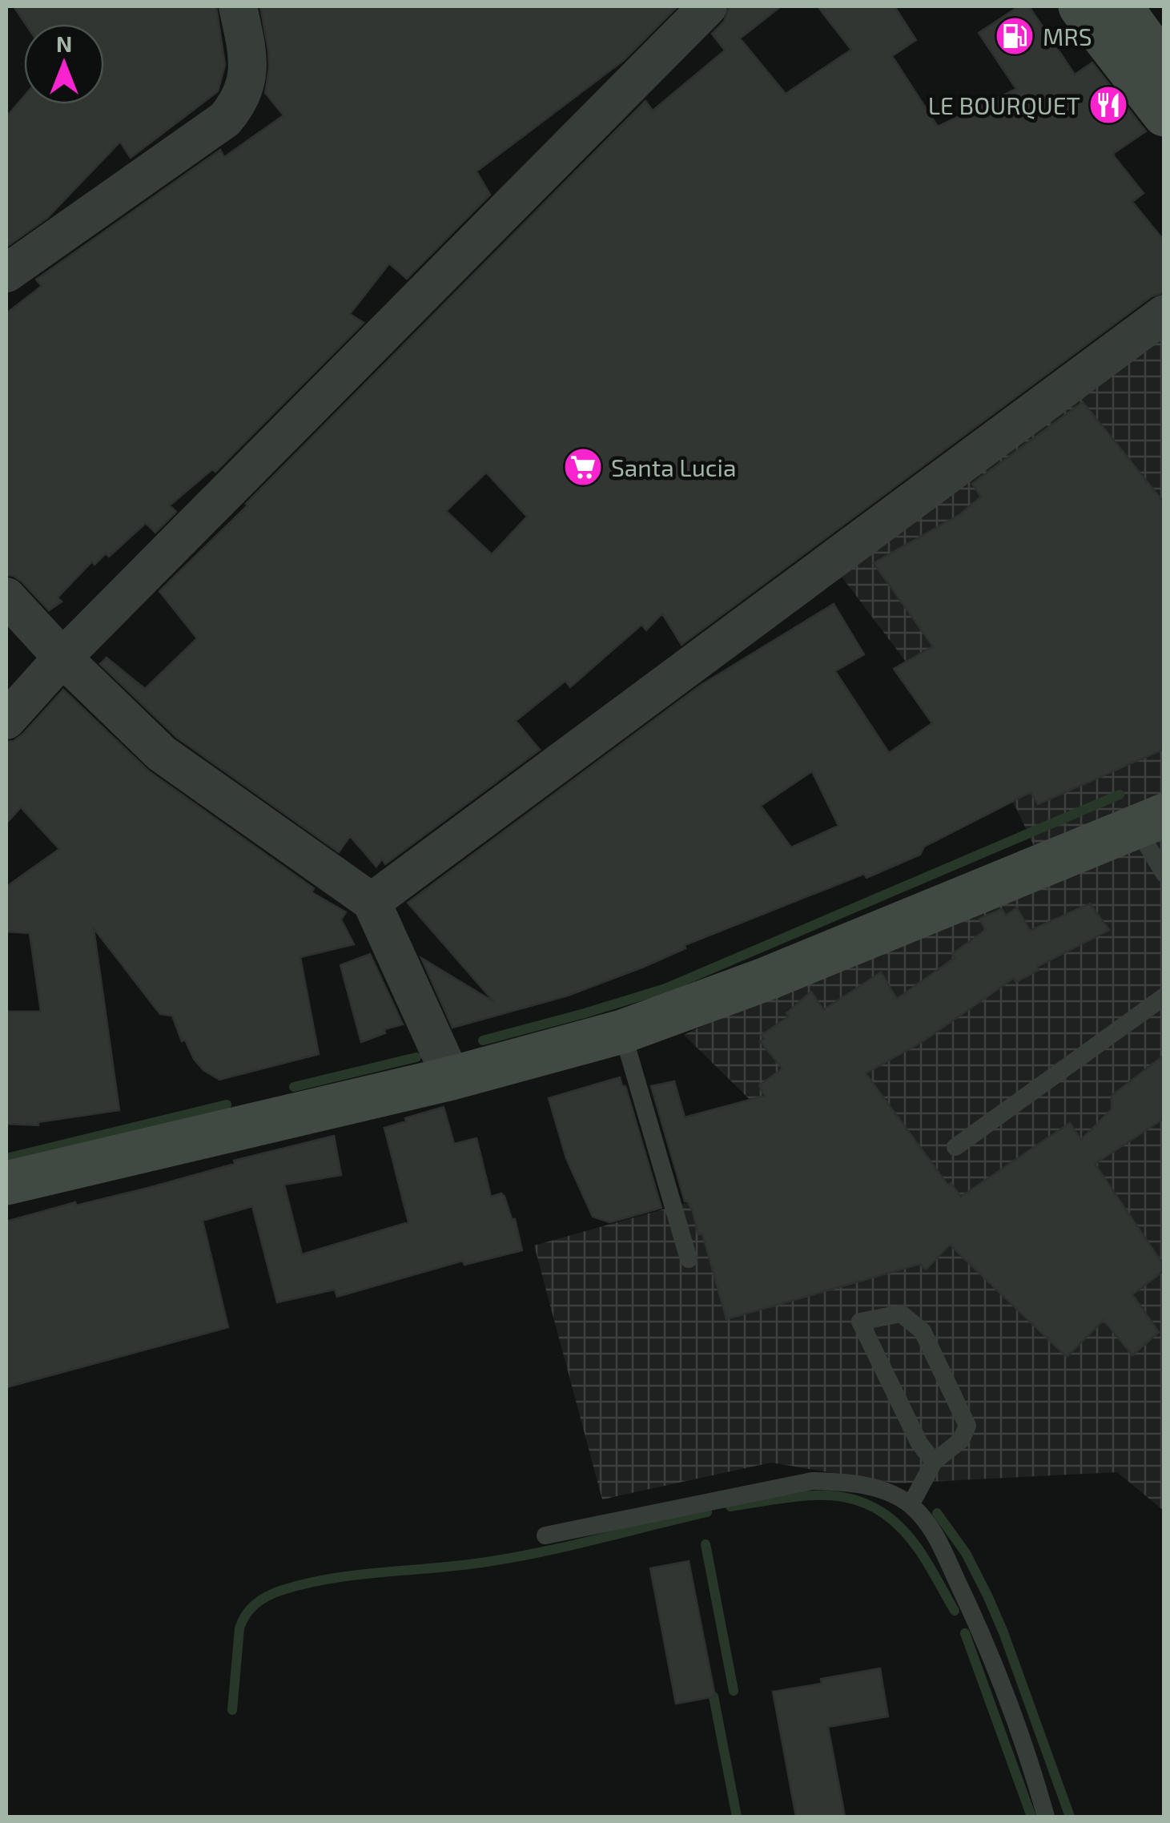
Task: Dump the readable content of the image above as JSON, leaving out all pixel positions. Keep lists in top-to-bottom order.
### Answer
{
  "places": {
    "fuel station": ["MRS"],
    "restaurant": ["LE BOURQUET"],
    "supermarket": ["Santa Lucia"]
  },
  "north": "top"
}
